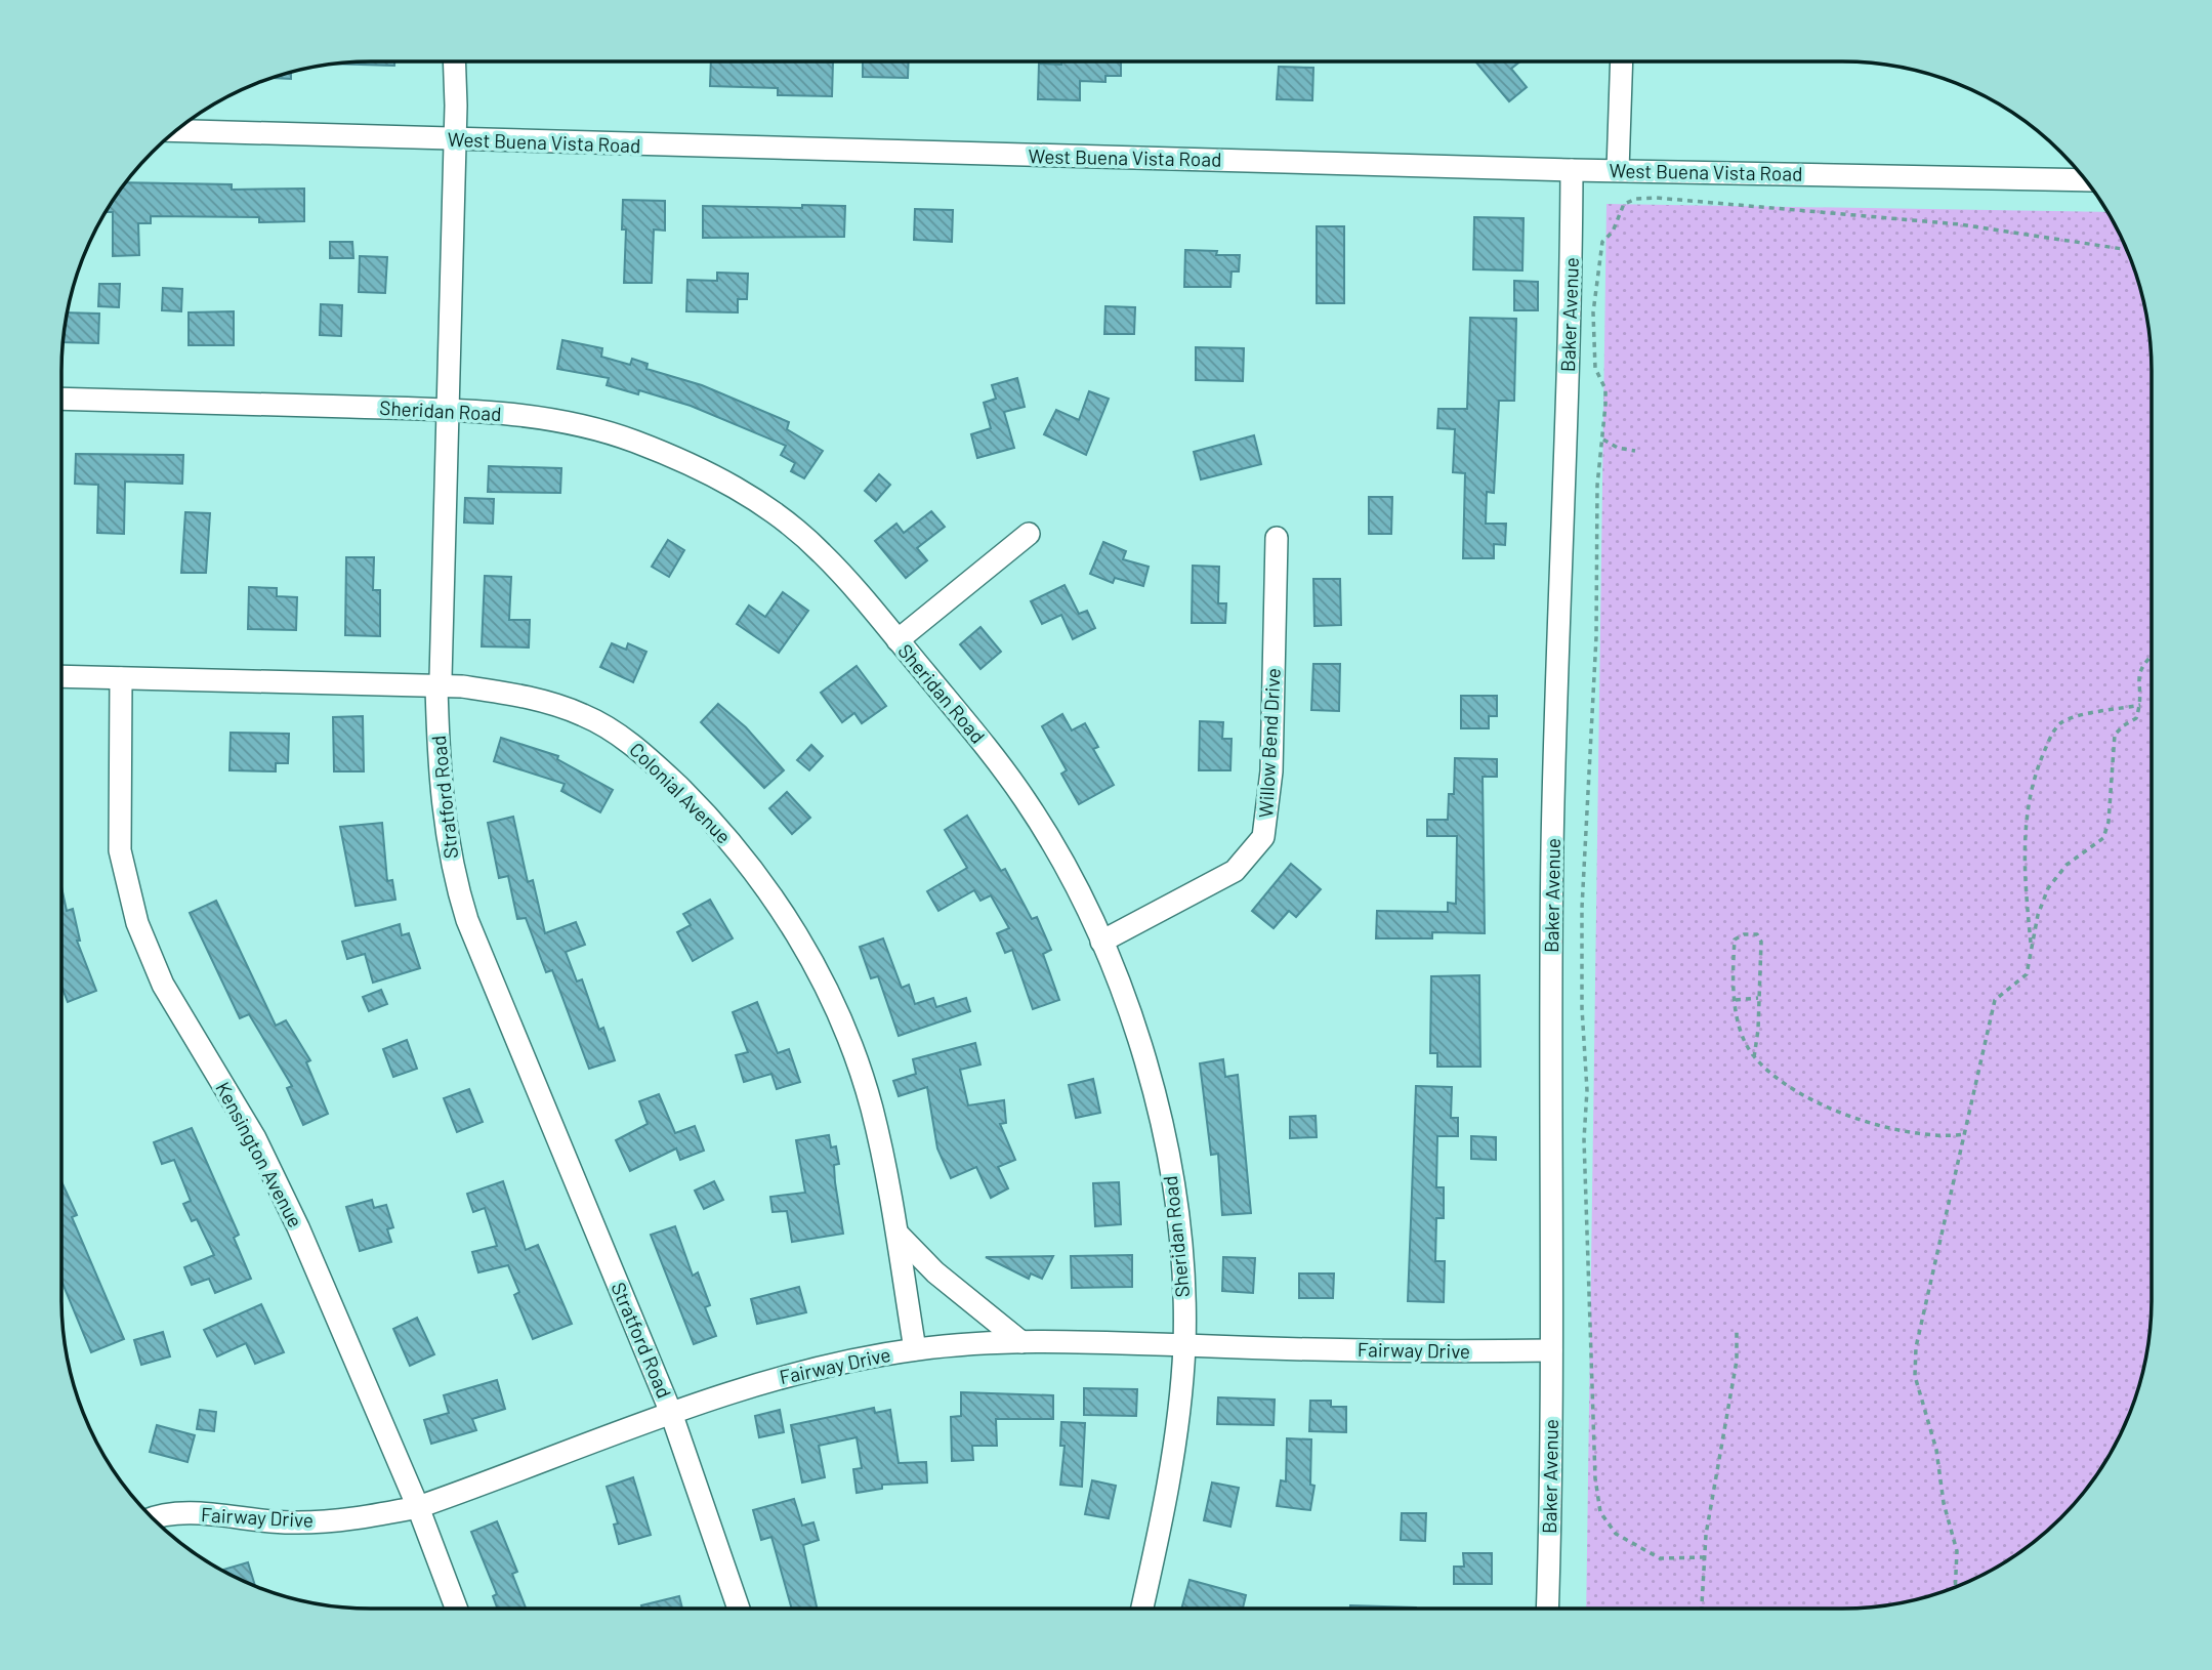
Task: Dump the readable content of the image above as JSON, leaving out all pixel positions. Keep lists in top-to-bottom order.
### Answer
{
  "streets": {
    "street": [
      "West Buena Vista Road",
      "Baker Avenue",
      "Sheridan Road",
      "Willow Bend Drive",
      "Colonial Avenue",
      "Stratford Road",
      "Kensington Avenue",
      "Fairway Drive"
    ]
  },
  "crossings": [
    ["West Buena Vista Road", "Baker Avenue"],
    ["West Buena Vista Road", "Stratford Road"],
    ["Baker Avenue", "Fairway Drive"],
    ["Sheridan Road", "Willow Bend Drive"],
    ["Sheridan Road", "Stratford Road"],
    ["Sheridan Road", "Fairway Drive"],
    ["Colonial Avenue", "Stratford Road"],
    ["Colonial Avenue", "Kensington Avenue"],
    ["Colonial Avenue", "Fairway Drive"],
    ["Stratford Road", "Fairway Drive"],
    ["Kensington Avenue", "Fairway Drive"]
  ]
}
